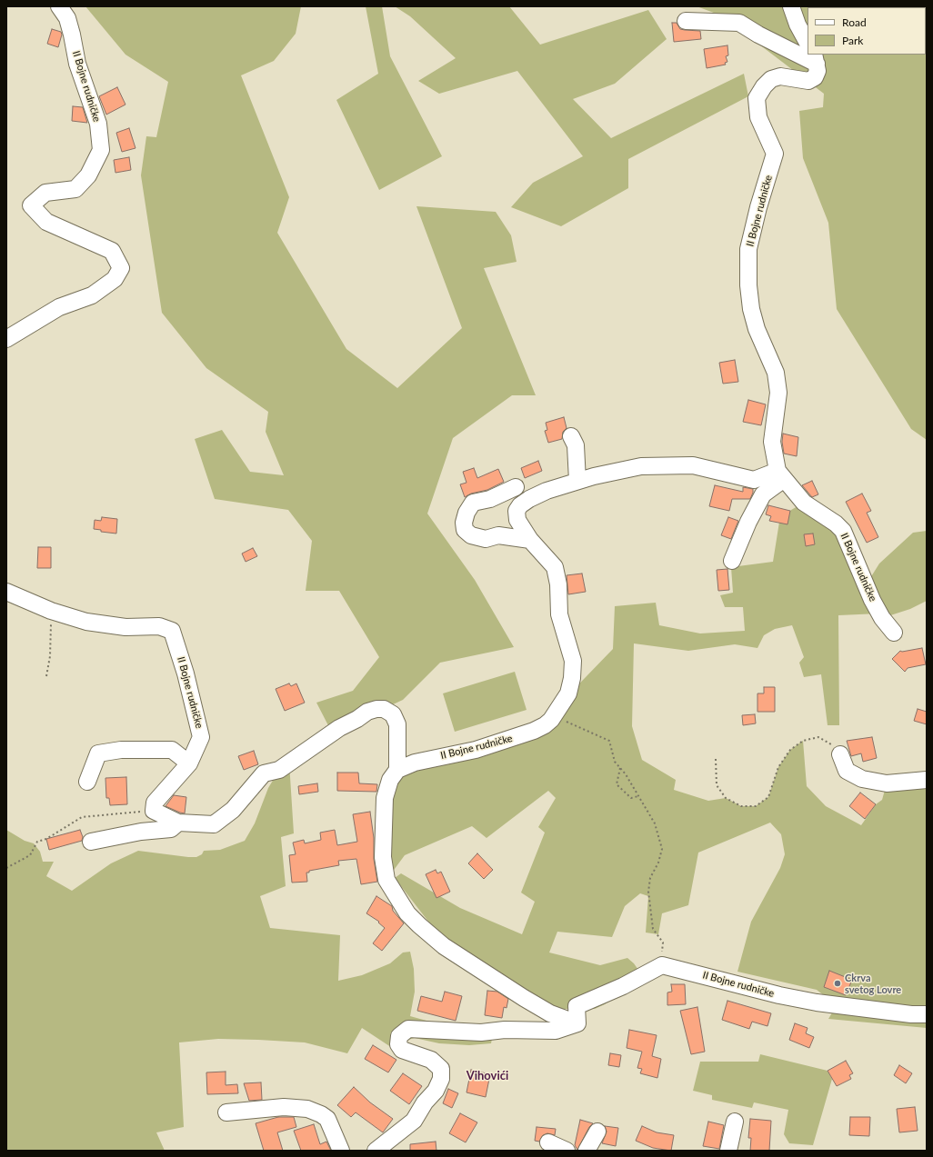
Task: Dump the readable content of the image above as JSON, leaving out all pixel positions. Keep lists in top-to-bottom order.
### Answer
{
  "streets": {
    "street": ["II Bojne rudničke"]
  },
  "districts": ["Vihovići"],
  "places": ["Ckrva svetog Lovre"],
  "legend": ["Road", "Park"]
}
